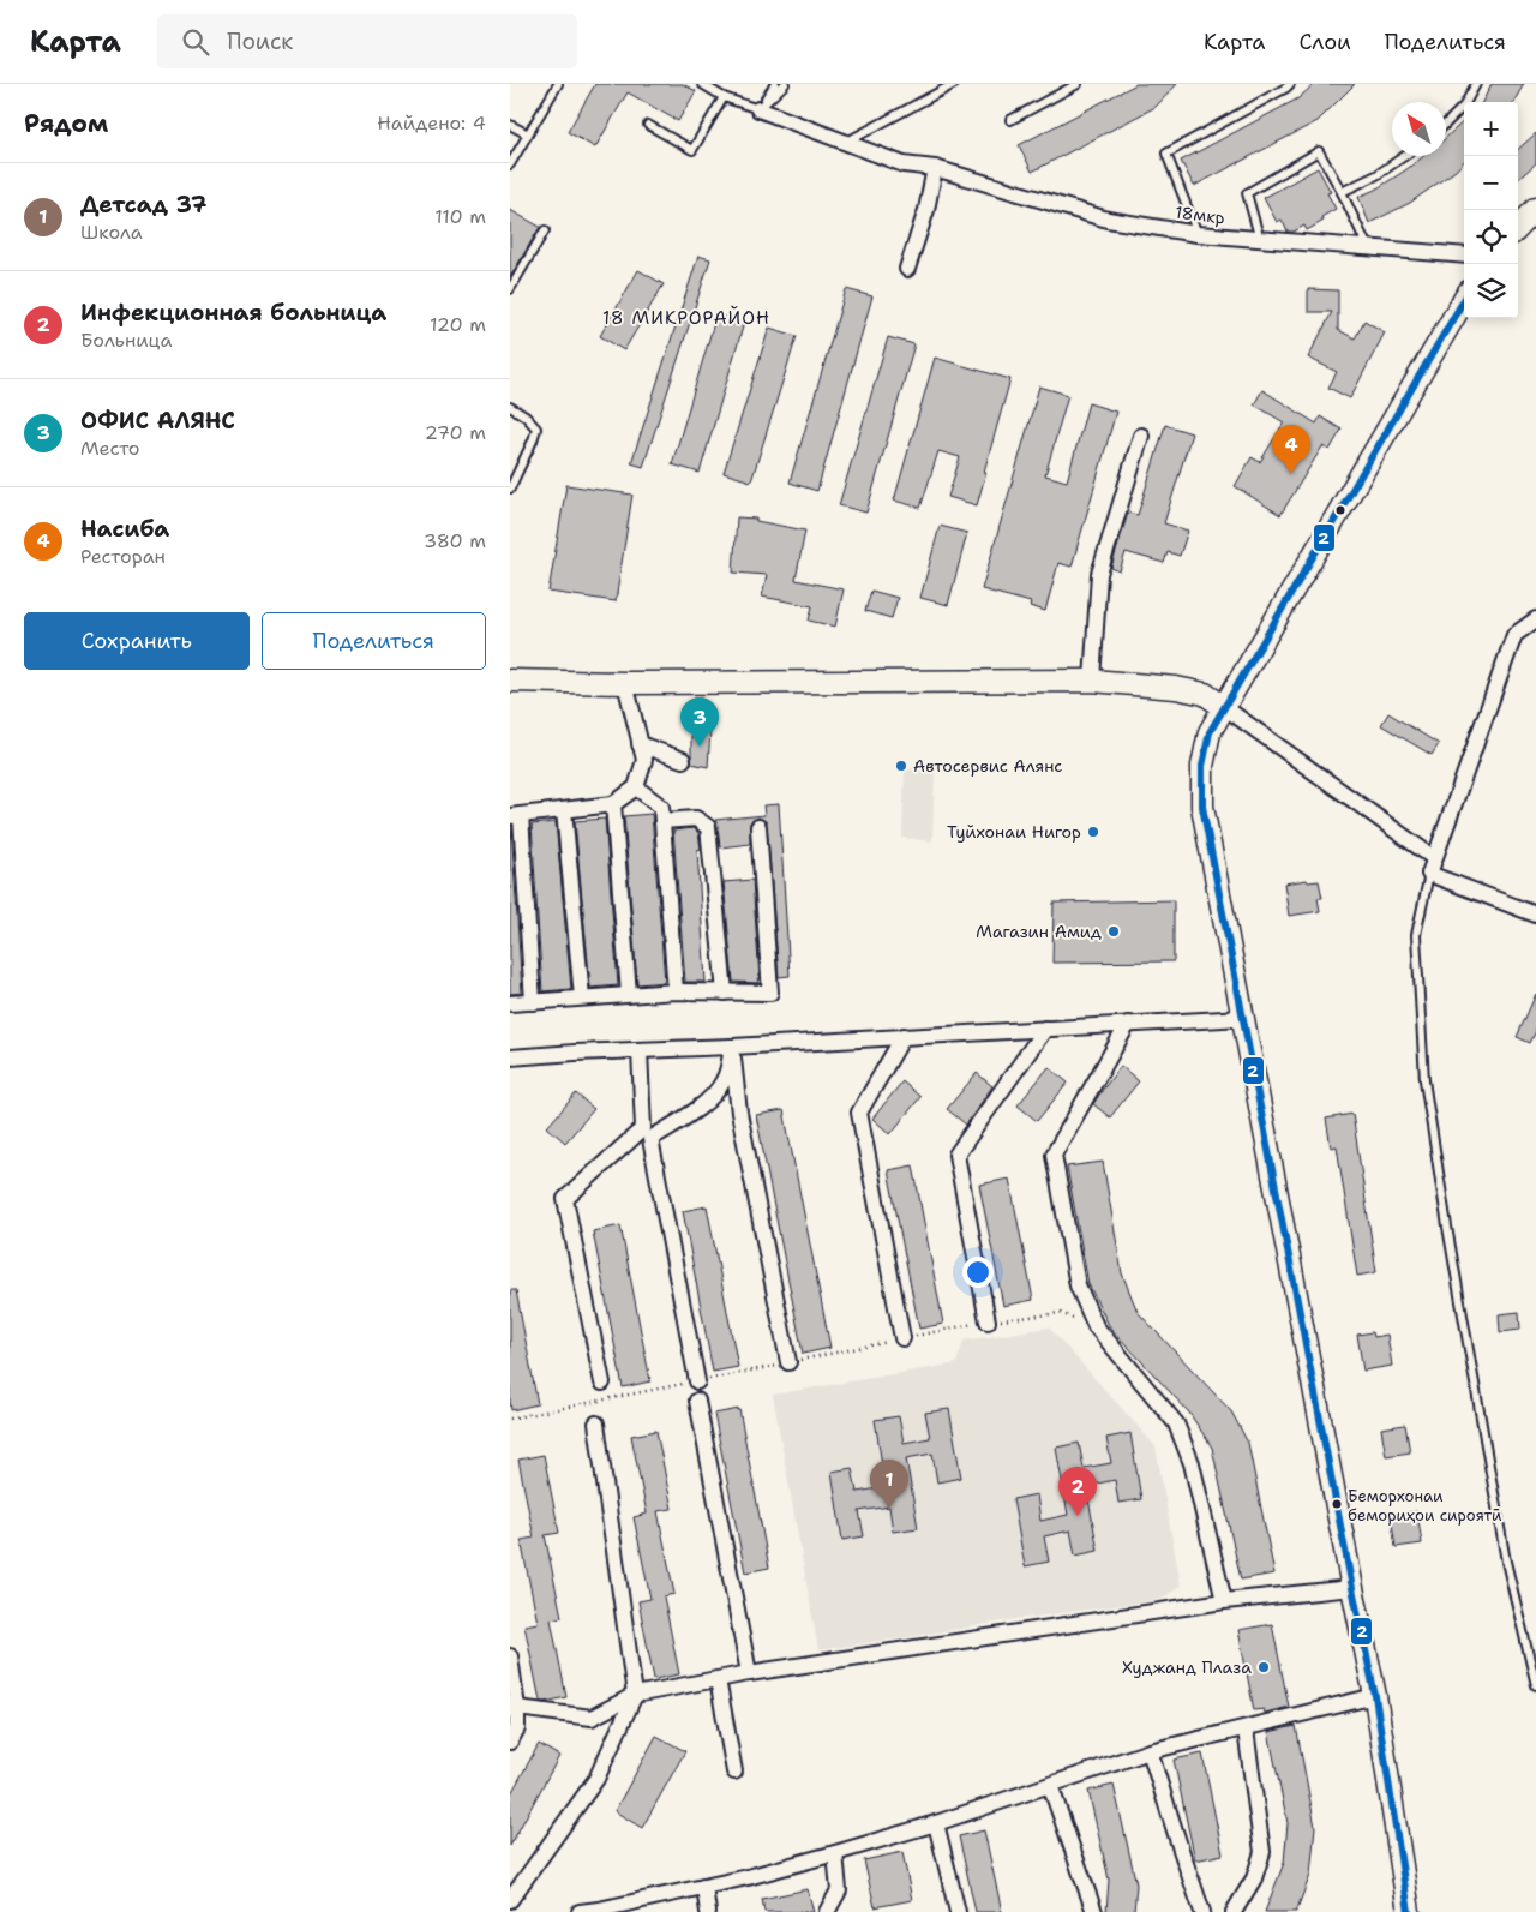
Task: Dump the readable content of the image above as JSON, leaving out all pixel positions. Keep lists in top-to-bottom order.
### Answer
{
  "streets": {
    "street": ["18мкр"]
  },
  "districts": ["18 МИКРОРАЙОН"],
  "places": [
    "Автосервис Алянс",
    "Туйхонаи Нигор",
    "Магазин Амид",
    "Беморхонаи бемориҳои сироятӣ",
    "Худжанд Плаза"
  ],
  "lines": ["transit line 2"],
  "north": "top left",
  "page": {
    "header": "Карта",
    "search": "Поиск",
    "nav": ["Карта", "Слои", "Поделиться"],
    "heading": ["Рядом", "Найдено: 4"],
    "map_buttons": ["+", "−"],
    "list": [
      {
        "mark": "1",
        "name": "Детсад 37",
        "note": "Школа",
        "value": "110 m"
      },
      {
        "mark": "2",
        "name": "Инфекционная больница",
        "note": "Больница",
        "value": "120 m"
      },
      {
        "mark": "3",
        "name": "ОФИС АЛЯНС",
        "note": "Место",
        "value": "270 m"
      },
      {
        "mark": "4",
        "name": "Насиба",
        "note": "Ресторан",
        "value": "380 m"
      }
    ],
    "pins": [
      "4",
      "3",
      "1",
      "2"
    ],
    "buttons": ["Сохранить", "Поделиться"]
  }
}
